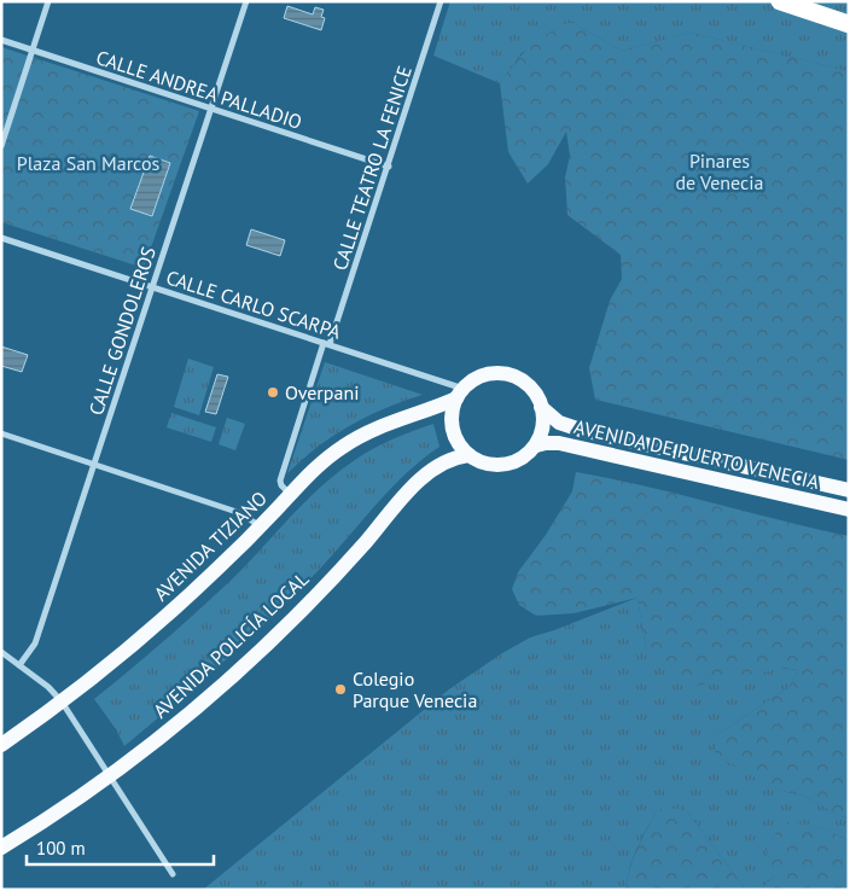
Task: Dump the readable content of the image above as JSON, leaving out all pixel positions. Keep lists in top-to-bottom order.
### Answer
{
  "streets": {
    "main road": ["AVENIDA DE PUERTO VENECIA", "AVENIDA TIZIANO", "AVENIDA POLICÍA LOCAL"],
    "street": [
      "CALLE ANDREA PALLADIO",
      "CALLE TEATRO LA FENICE",
      "CALLE CARLO SCARPA",
      "CALLE GONDOLEROS"
    ]
  },
  "crossings": [
    ["CALLE ANDREA PALLADIO", "CALLE TEATRO LA FENICE"],
    ["CALLE ANDREA PALLADIO", "CALLE GONDOLEROS"],
    ["CALLE TEATRO LA FENICE", "CALLE CARLO SCARPA"],
    ["CALLE TEATRO LA FENICE", "AVENIDA TIZIANO"],
    ["CALLE CARLO SCARPA", "CALLE GONDOLEROS"],
    ["CALLE CARLO SCARPA", "AVENIDA DE PUERTO VENECIA"],
    ["CALLE CARLO SCARPA", "AVENIDA TIZIANO"],
    ["CALLE CARLO SCARPA", "AVENIDA POLICÍA LOCAL"],
    ["AVENIDA DE PUERTO VENECIA", "AVENIDA TIZIANO"],
    ["AVENIDA DE PUERTO VENECIA", "AVENIDA POLICÍA LOCAL"],
    ["AVENIDA TIZIANO", "AVENIDA POLICÍA LOCAL"]
  ],
  "parks": ["Pinares de Venecia", "Plaza San Marcos"],
  "places": ["Overpani", "Colegio Parque Venecia"],
  "scale_bar": "100 m"
}
